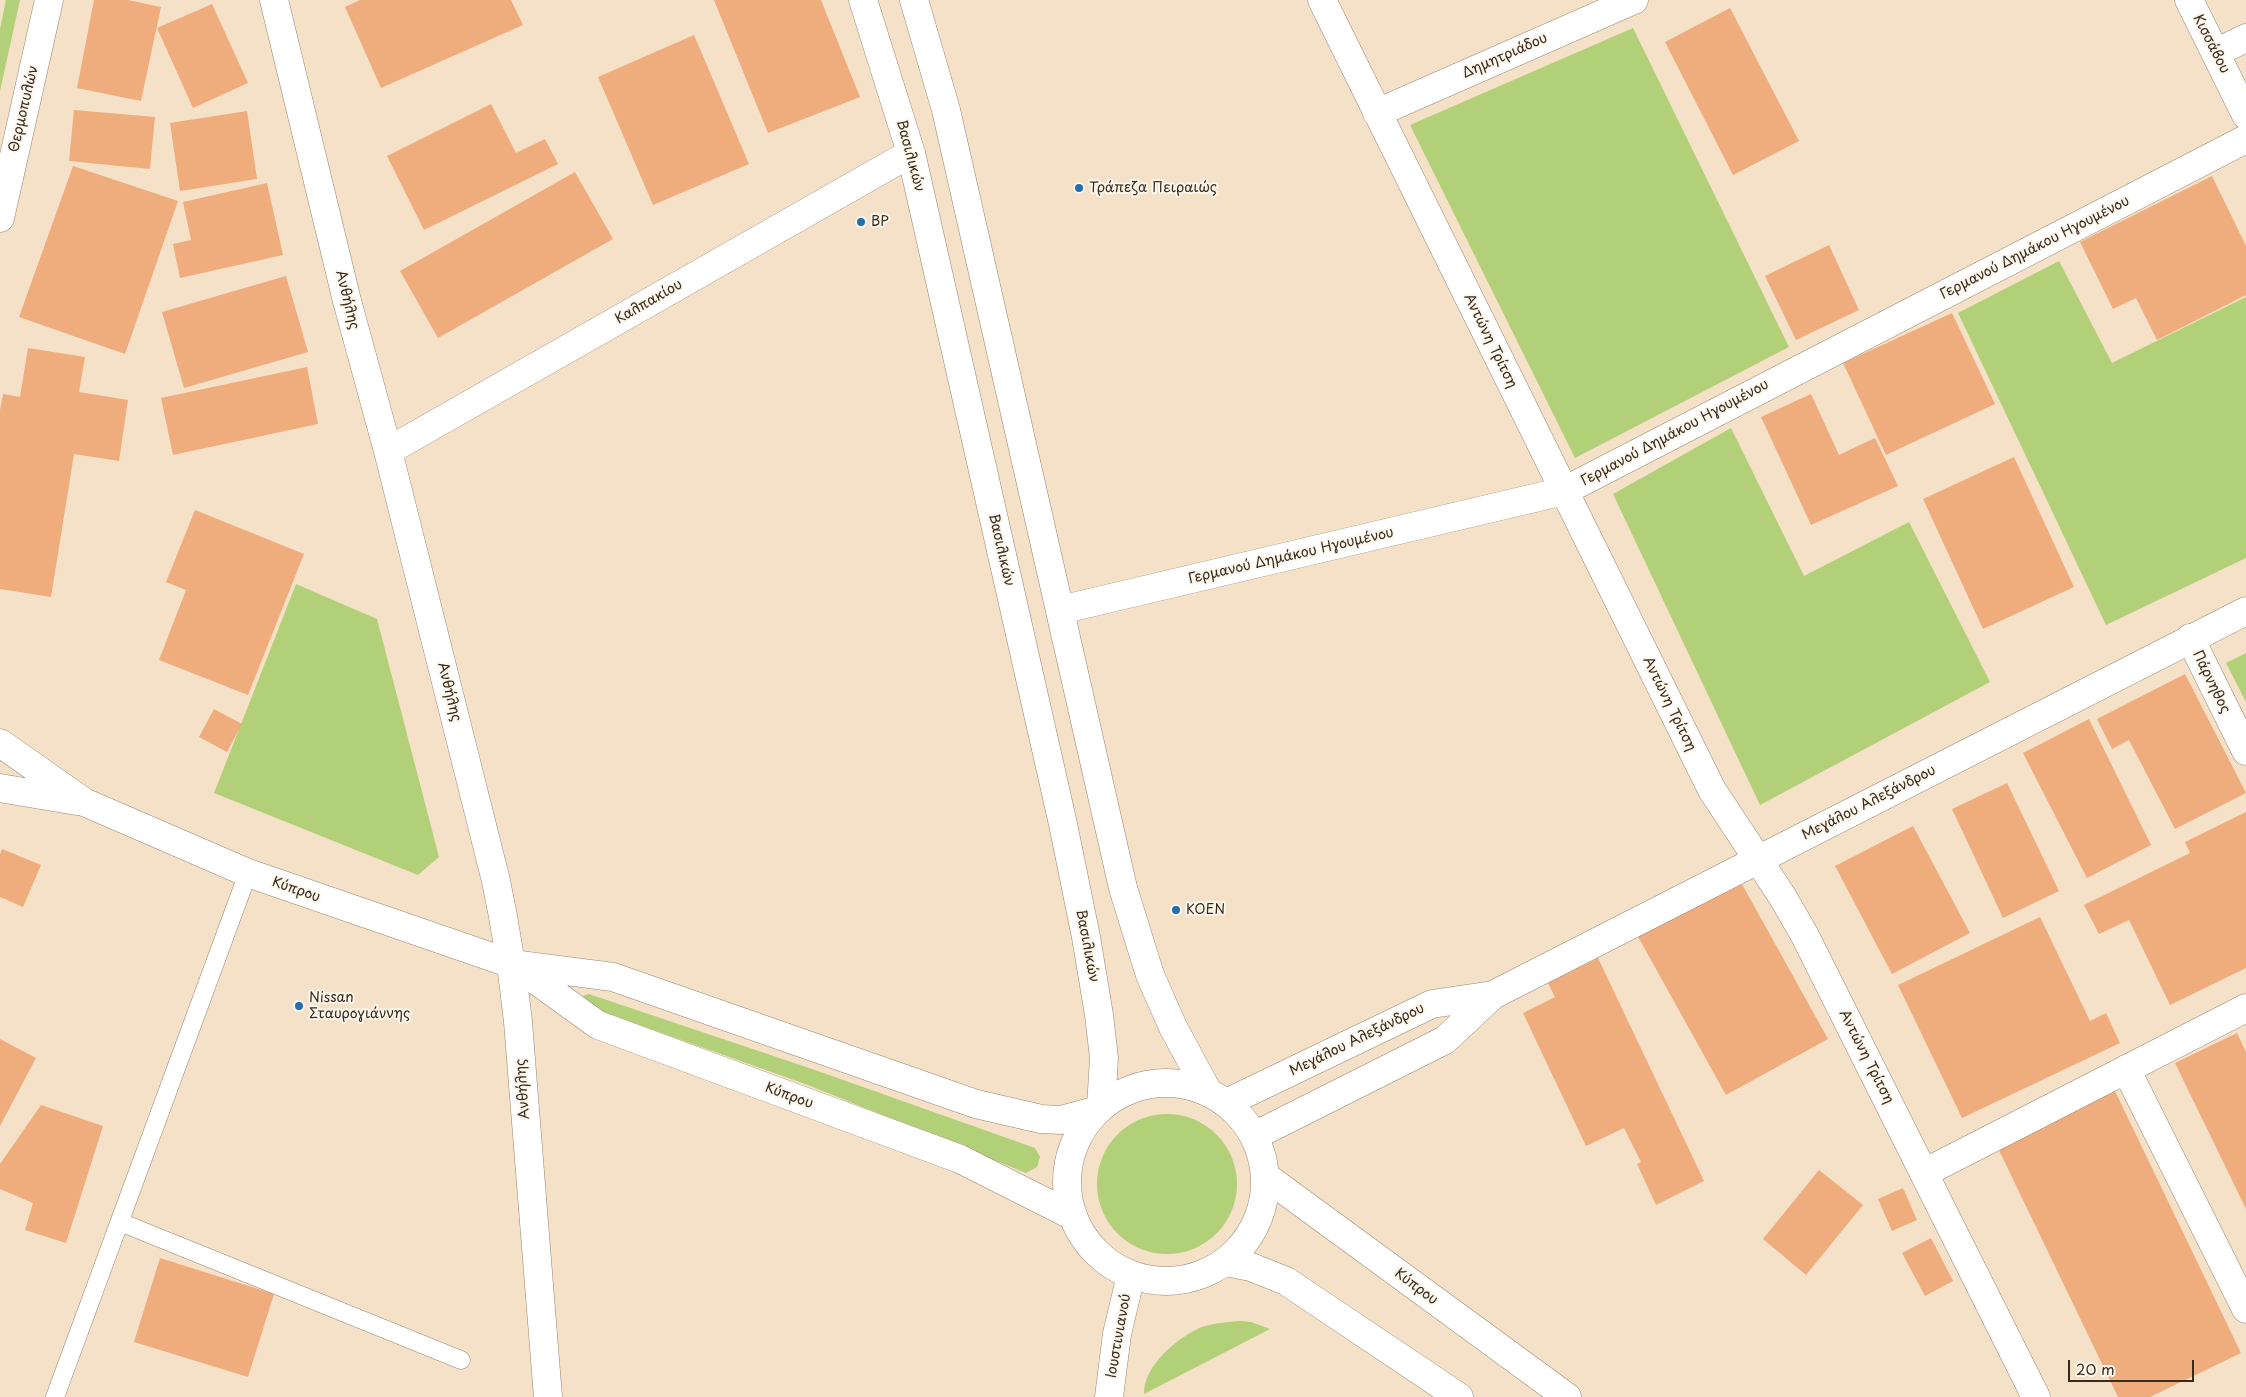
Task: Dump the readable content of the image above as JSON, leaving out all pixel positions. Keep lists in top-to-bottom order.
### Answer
{
  "streets": {
    "street": [
      "Κισσάβου",
      "Δημητριάδου",
      "Θερμοπυλών",
      "Βασιλικών",
      "Γερμανού Δημάκου Ηγουμένου",
      "Ανθήλης",
      "Καλπακίου",
      "Αντώνη Τρίτση",
      "Πάρνηθος",
      "Μεγάλου Αλεξάνδρου",
      "Κύπρου",
      "Ιουστινιανού"
    ]
  },
  "crossings": [
    ["Δημητριάδου", "Αντώνη Τρίτση"],
    ["Βασιλικών", "Καλπακίου"],
    ["Βασιλικών", "Κύπρου"],
    ["Γερμανού Δημάκου Ηγουμένου", "Αντώνη Τρίτση"],
    ["Ανθήλης", "Καλπακίου"],
    ["Ανθήλης", "Κύπρου"],
    ["Αντώνη Τρίτση", "Μεγάλου Αλεξάνδρου"],
    ["Πάρνηθος", "Μεγάλου Αλεξάνδρου"]
  ],
  "places": [
    "Τράπεζα Πειραιώς",
    "BP",
    "KOEN",
    "Nissan Σταυρογιάννης"
  ],
  "scale_bar": "20 m"
}
